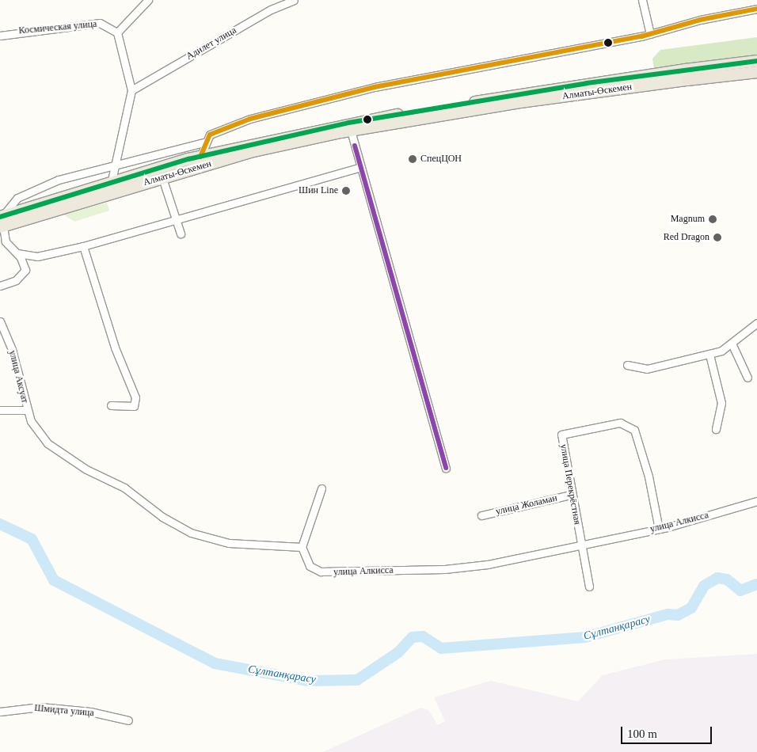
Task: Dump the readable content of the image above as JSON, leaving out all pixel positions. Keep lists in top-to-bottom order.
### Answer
{
  "streets": {
    "highway": ["Алматы-Өскемен"],
    "street": [
      "Космическая улица",
      "Адилет улица",
      "улица Аксуат",
      "улица Перекрёстная",
      "улица Жоламан",
      "улица Алкисса",
      "Шмидта улица"
    ]
  },
  "crossings": [
    ["улица Перекрёстная", "улица Жоламан"],
    ["улица Перекрёстная", "улица Алкисса"]
  ],
  "water": ["Сұлтанқарасу"],
  "places": [
    "СпецЦОН",
    "Шин Line",
    "Magnum",
    "Red Dragon"
  ],
  "scale_bar": "100 m"
}
